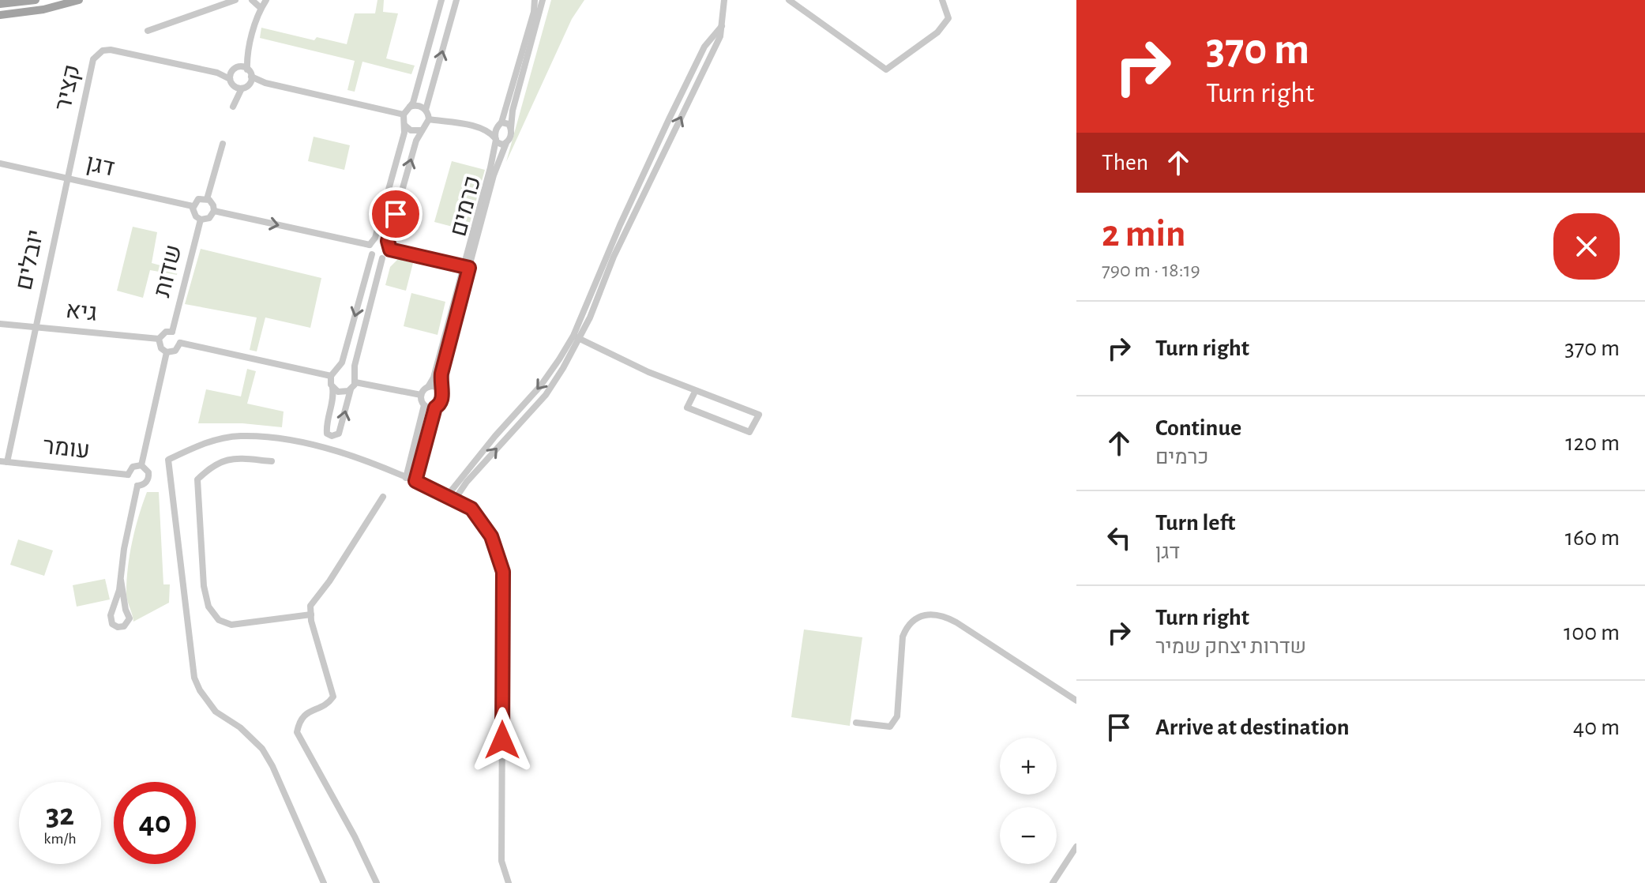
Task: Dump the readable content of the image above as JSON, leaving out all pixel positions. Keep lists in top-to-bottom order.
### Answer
{
  "streets": {
    "street": [
      "קציר",
      "דגן",
      "כרמים",
      "יובלים",
      "שדות",
      "גיא",
      "עומר"
    ]
  },
  "crossings": [
    ["קציר", "דגן"],
    ["קציר", "יובלים"],
    ["דגן", "יובלים"],
    ["דגן", "שדות"],
    ["יובלים", "גיא"],
    ["יובלים", "עומר"],
    ["שדות", "גיא"]
  ],
  "page": {
    "turn": ["370 m", "Turn right"],
    "then": "Then",
    "heading": ["2 min", "790 m · 18:19"],
    "list": [
      {
        "name": "Turn right",
        "value": "370 m"
      },
      {
        "name": "Continue",
        "note": "כרמים",
        "value": "120 m"
      },
      {
        "name": "Turn left",
        "note": "דגן",
        "value": "160 m"
      },
      {
        "name": "Turn right",
        "note": "שדרות יצחק שמיר",
        "value": "100 m"
      },
      {
        "name": "Arrive at destination",
        "value": "40 m"
      }
    ],
    "map_buttons": ["+", "−"],
    "speed": "32 km/h",
    "limit": "40"
  }
}
